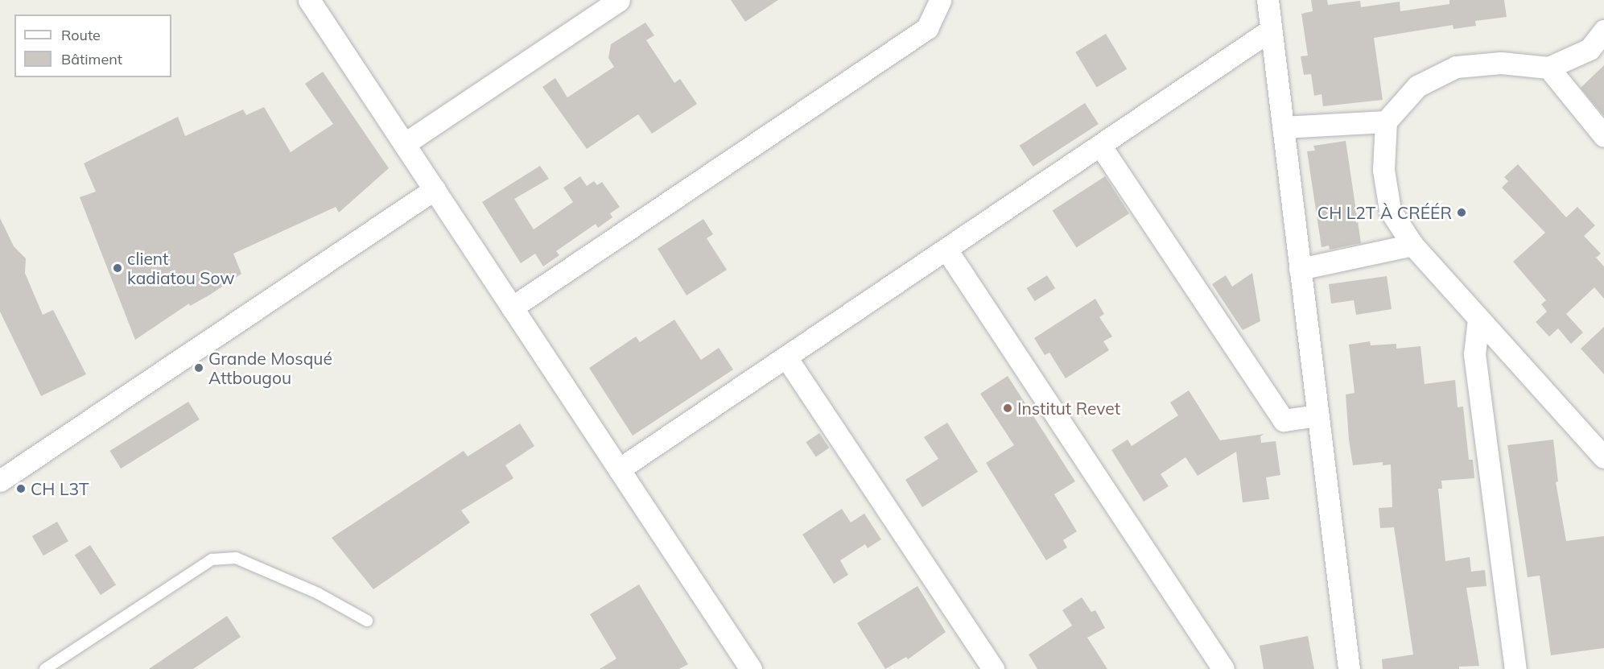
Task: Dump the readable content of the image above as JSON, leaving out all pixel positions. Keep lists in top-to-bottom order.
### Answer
{
  "places": [
    "CH L2T À CRÉÉR",
    "client kadiatou Sow",
    "Grande Mosqué Attbougou",
    "Institut Revet",
    "CH L3T"
  ],
  "legend": ["Route", "Bâtiment"]
}
